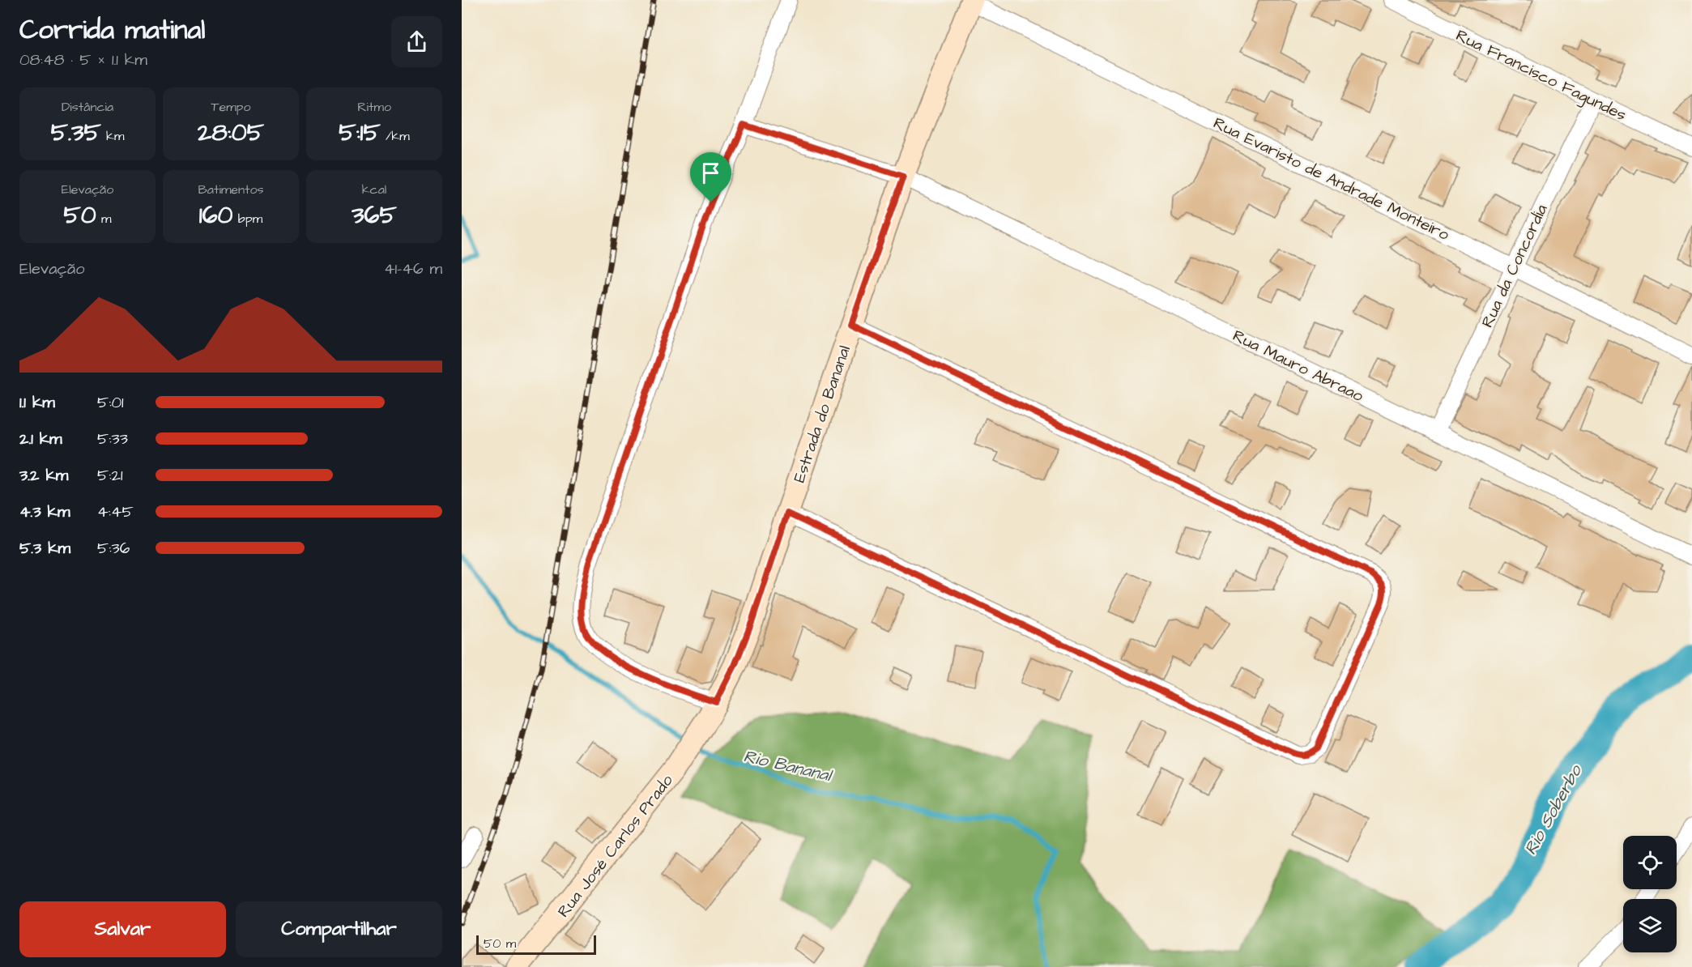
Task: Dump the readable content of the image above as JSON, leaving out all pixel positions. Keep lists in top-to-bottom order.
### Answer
{
  "streets": {
    "main road": ["Estrada do Bananal", "Rua José Carlos Prado"],
    "street": [
      "Rua Francisco Fagundes",
      "Rua Evaristo de Andrade Monteiro",
      "Rua da Concordia",
      "Rua Mauro Abraao"
    ]
  },
  "crossings": [
    ["Rua Francisco Fagundes", "Rua da Concordia"],
    ["Rua Evaristo de Andrade Monteiro", "Rua da Concordia"],
    ["Rua Evaristo de Andrade Monteiro", "Estrada do Bananal"],
    ["Rua da Concordia", "Rua Mauro Abraao"],
    ["Rua Mauro Abraao", "Estrada do Bananal"],
    ["Estrada do Bananal", "Rua José Carlos Prado"]
  ],
  "water": ["Rio Bananal", "Rio Soberbo"],
  "scale_bar": "50 m",
  "page": {
    "heading": ["Corrida matinal", "08:48 · 5 × 1.1 km"],
    "stats": [
      ["Distância", "5.35 km"],
      ["Tempo", "28:05"],
      ["Ritmo", "5:15 /km"],
      ["Elevação", "50 m"],
      ["Batimentos", "160 bpm"],
      ["kcal", "365"]
    ],
    "chart": ["Elevação", "41–46 m"],
    "list": [
      {
        "name": "1.1 km",
        "note": "5:01"
      },
      {
        "name": "2.1 km",
        "note": "5:33"
      },
      {
        "name": "3.2 km",
        "note": "5:21"
      },
      {
        "name": "4.3 km",
        "note": "4:45"
      },
      {
        "name": "5.3 km",
        "note": "5:36"
      }
    ],
    "buttons": ["Salvar", "Compartilhar"],
    "scale": "50 m"
  }
}
